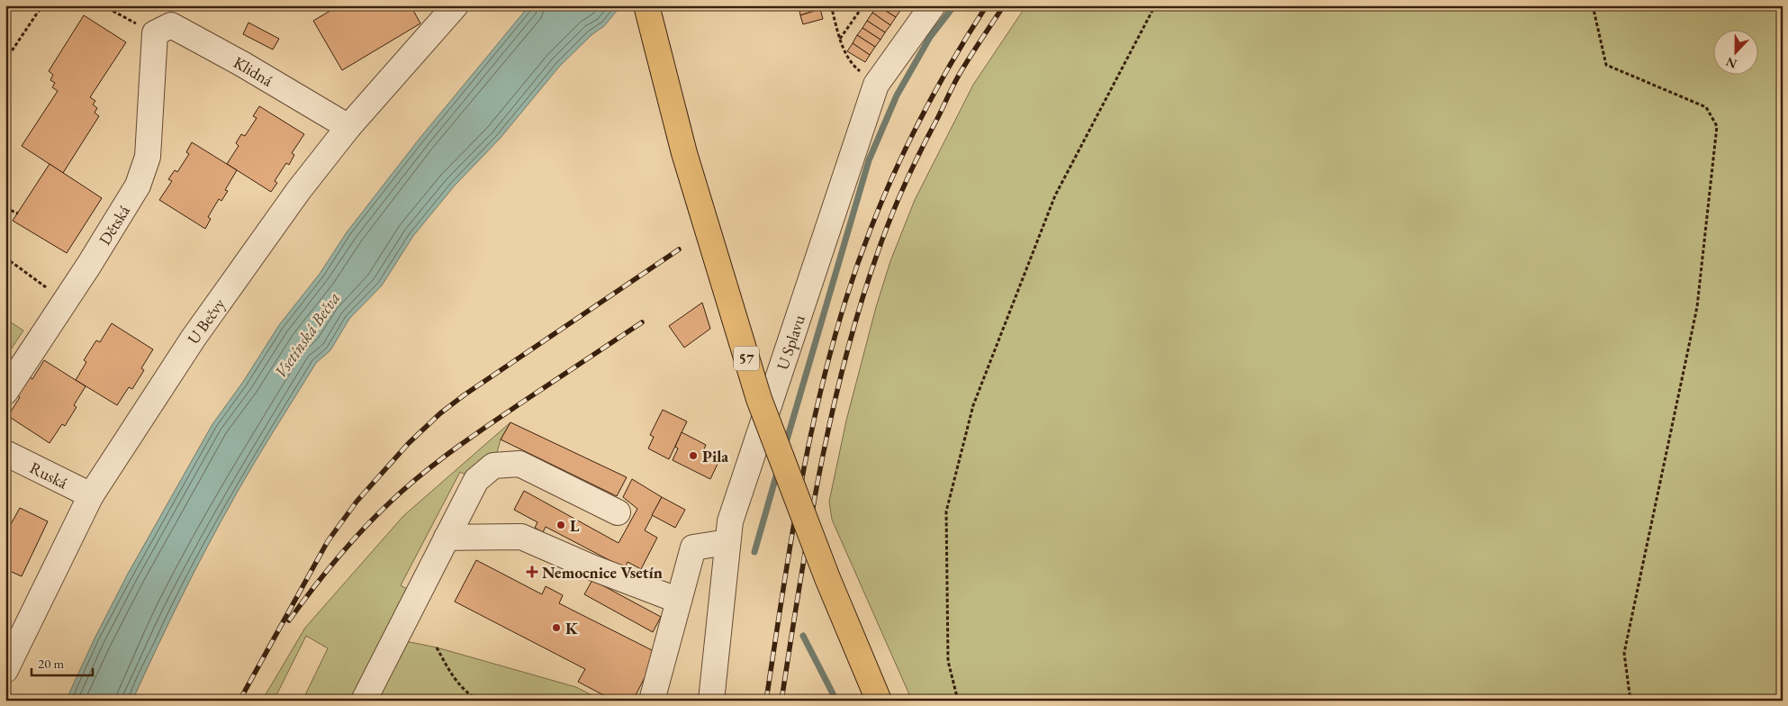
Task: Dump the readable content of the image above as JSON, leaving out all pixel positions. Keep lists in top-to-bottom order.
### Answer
{
  "streets": {
    "main road": ["57"],
    "street": [
      "Klidná",
      "Dětská",
      "U Bečvy",
      "U Splavu",
      "Ruská"
    ]
  },
  "crossings": [
    ["Klidná", "Dětská"],
    ["Klidná", "U Bečvy"],
    ["U Bečvy", "Ruská"]
  ],
  "water": ["Vsetínská Bečva"],
  "places": {
    "other": ["Pila", "L", "K"],
    "health": ["Nemocnice Vsetín"]
  },
  "scale_bar": "20 m",
  "north": "bottom"
}
